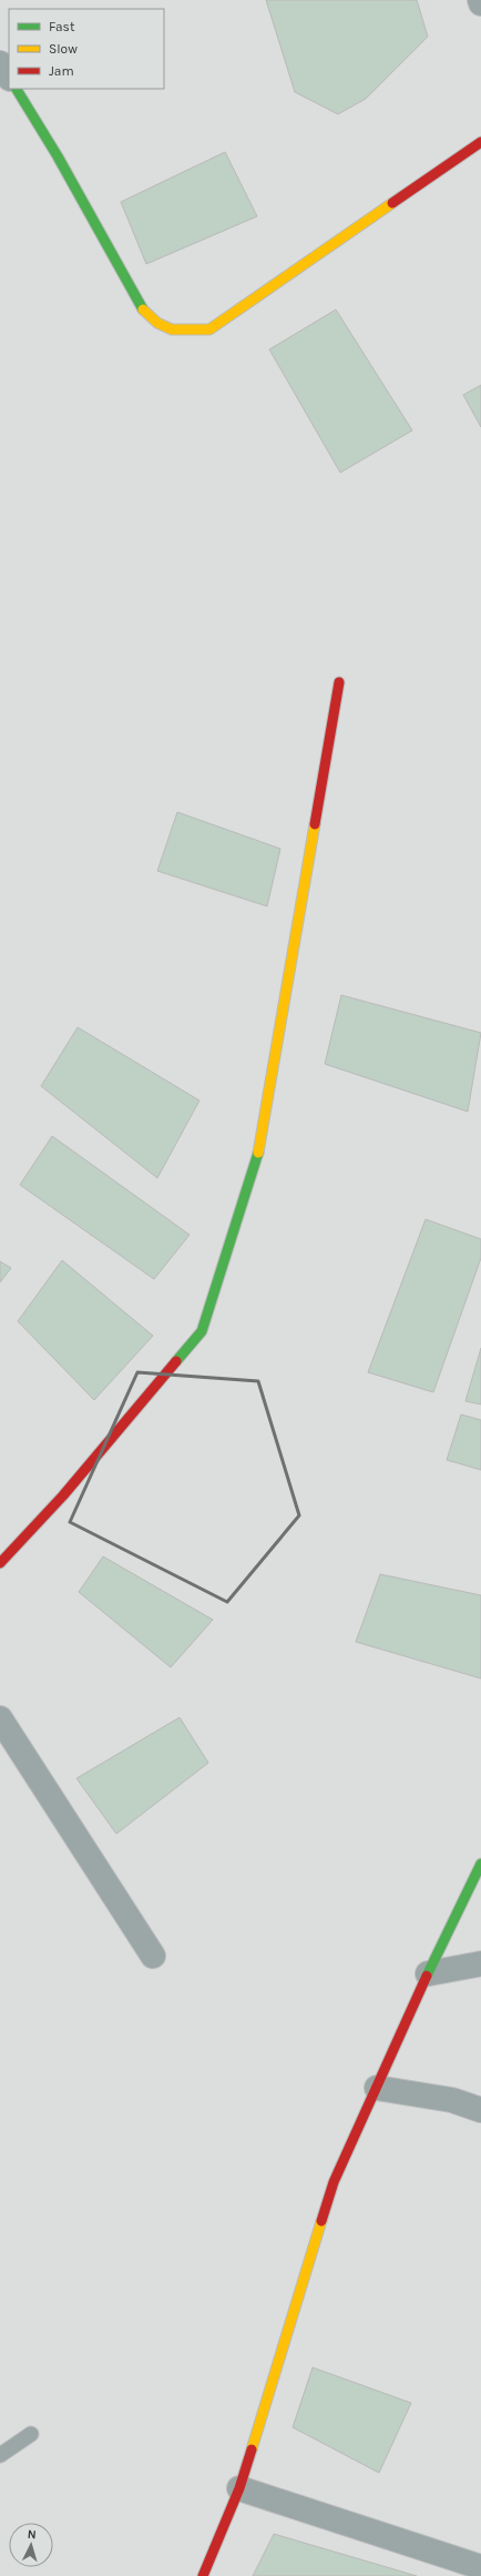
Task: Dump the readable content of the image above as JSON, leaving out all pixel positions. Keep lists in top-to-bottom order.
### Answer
{
  "legend": ["Fast", "Slow", "Jam"],
  "north": "top"
}
